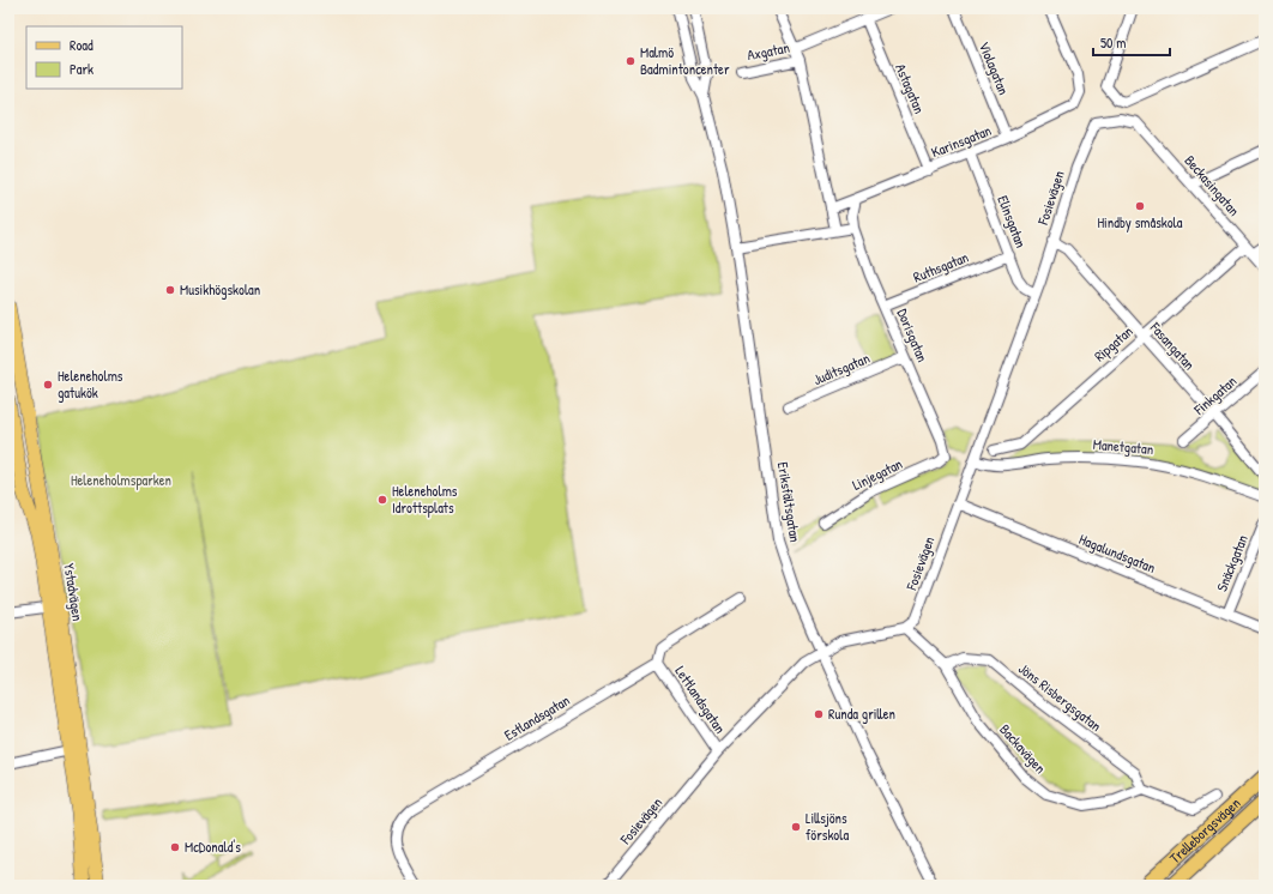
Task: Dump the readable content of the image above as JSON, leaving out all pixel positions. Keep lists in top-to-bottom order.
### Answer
{
  "streets": {
    "highway": ["Trelleborgsvägen"],
    "main road": ["Ystadvägen"],
    "street": [
      "Axgatan",
      "Violagatan",
      "Astagatan",
      "Karinsgatan",
      "Beckasingatan",
      "Fosievägen",
      "Elinsgatan",
      "Ruthsgatan",
      "Dorisgatan",
      "Ripgatan",
      "Fasangatan",
      "Juditsgatan",
      "Finkgatan",
      "Manetgatan",
      "Linjegatan",
      "Eriksfältsgatan",
      "Hagalundsgatan",
      "Snäckgatan",
      "Jöns Risbergsgatan",
      "Lettlandsgatan",
      "Estlandsgatan",
      "Backavägen"
    ]
  },
  "crossings": [
    ["Axgatan", "Astagatan"],
    ["Violagatan", "Karinsgatan"],
    ["Astagatan", "Karinsgatan"],
    ["Karinsgatan", "Elinsgatan"],
    ["Beckasingatan", "Fosievägen"],
    ["Beckasingatan", "Ripgatan"],
    ["Fosievägen", "Elinsgatan"],
    ["Fosievägen", "Fasangatan"],
    ["Fosievägen", "Manetgatan"],
    ["Fosievägen", "Eriksfältsgatan"],
    ["Fosievägen", "Hagalundsgatan"],
    ["Fosievägen", "Lettlandsgatan"],
    ["Fosievägen", "Backavägen"],
    ["Elinsgatan", "Ruthsgatan"],
    ["Ruthsgatan", "Dorisgatan"],
    ["Dorisgatan", "Juditsgatan"],
    ["Dorisgatan", "Linjegatan"],
    ["Ripgatan", "Fasangatan"],
    ["Fasangatan", "Finkgatan"],
    ["Hagalundsgatan", "Snäckgatan"],
    ["Jöns Risbergsgatan", "Backavägen"],
    ["Lettlandsgatan", "Estlandsgatan"]
  ],
  "parks": ["Heleneholmsparken"],
  "places": [
    "Malmö Badmintoncenter",
    "Hindby småskola",
    "Musikhögskolan",
    "Heleneholms gatukök",
    "Heleneholms Idrottsplats",
    "Runda grillen",
    "Lillsjöns förskola",
    "McDonald's"
  ],
  "legend": ["Road", "Park"],
  "scale_bar": "50 m"
}
